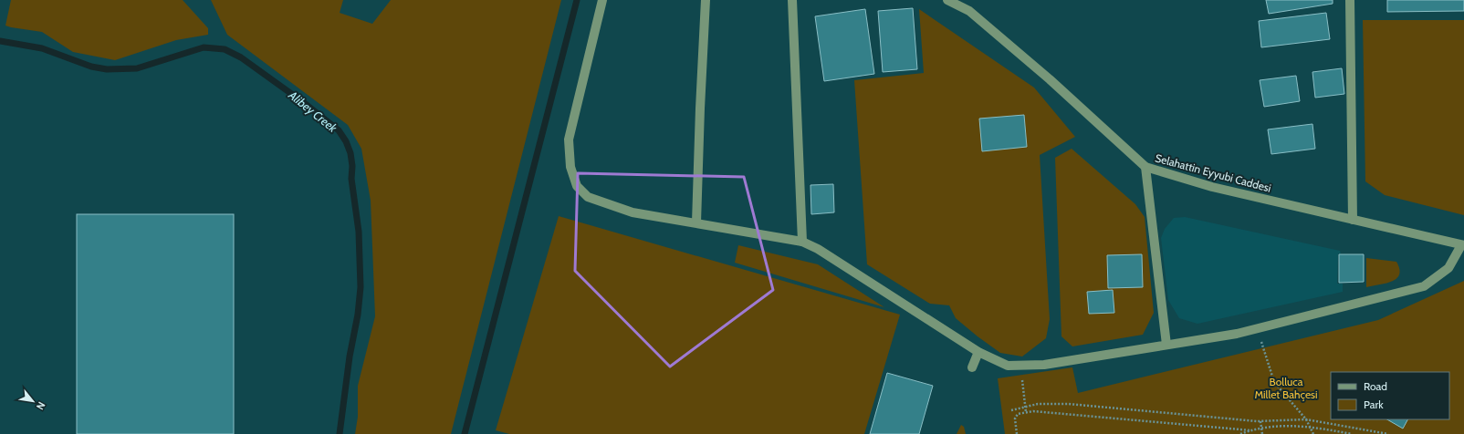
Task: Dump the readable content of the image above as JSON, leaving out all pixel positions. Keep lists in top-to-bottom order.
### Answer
{
  "streets": {
    "street": ["Selahattin Eyyubi Caddesi"]
  },
  "water": ["Alibey Creek"],
  "parks": ["Bolluca Millet Bahçesi"],
  "legend": ["Road", "Park"],
  "north": "bottom right"
}
